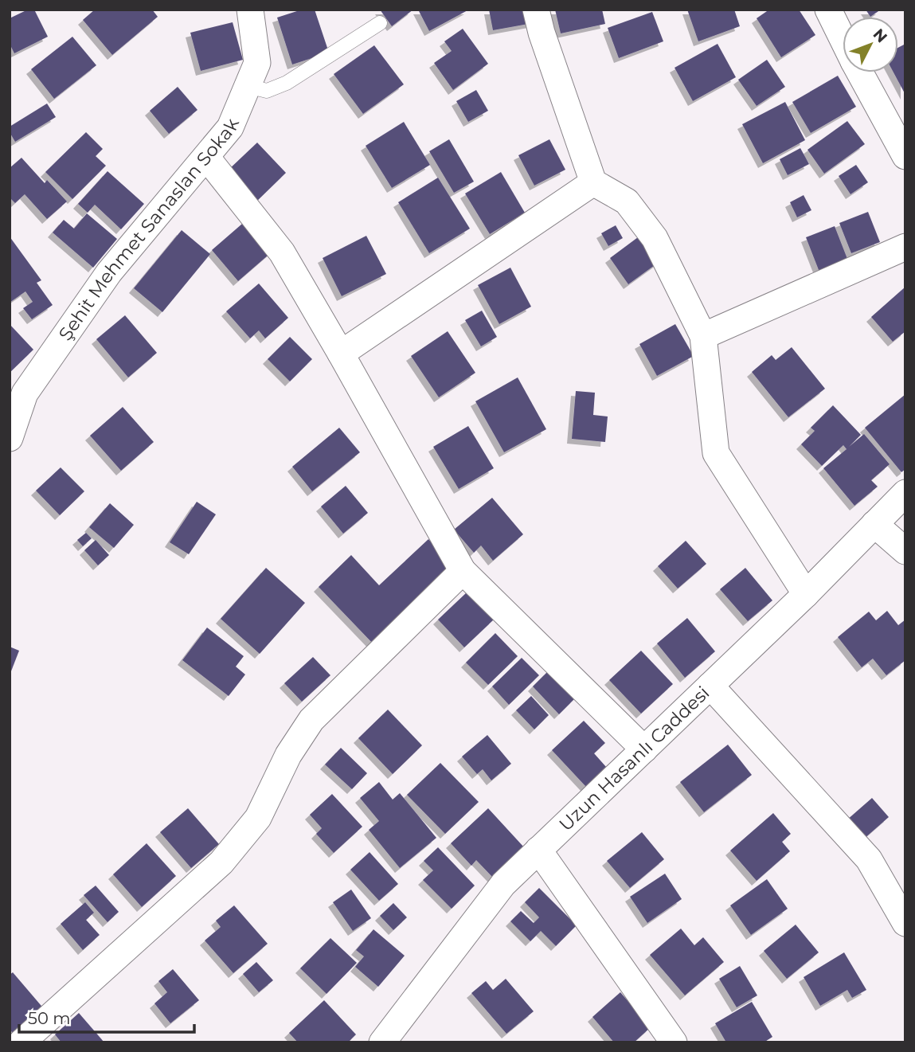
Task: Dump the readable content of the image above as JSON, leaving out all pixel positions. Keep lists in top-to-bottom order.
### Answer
{
  "streets": {
    "street": ["Şehit Mehmet Sanaslan Sokak", "Uzun Hasanlı Caddesi"]
  },
  "scale_bar": "50 m",
  "north": "top right"
}
